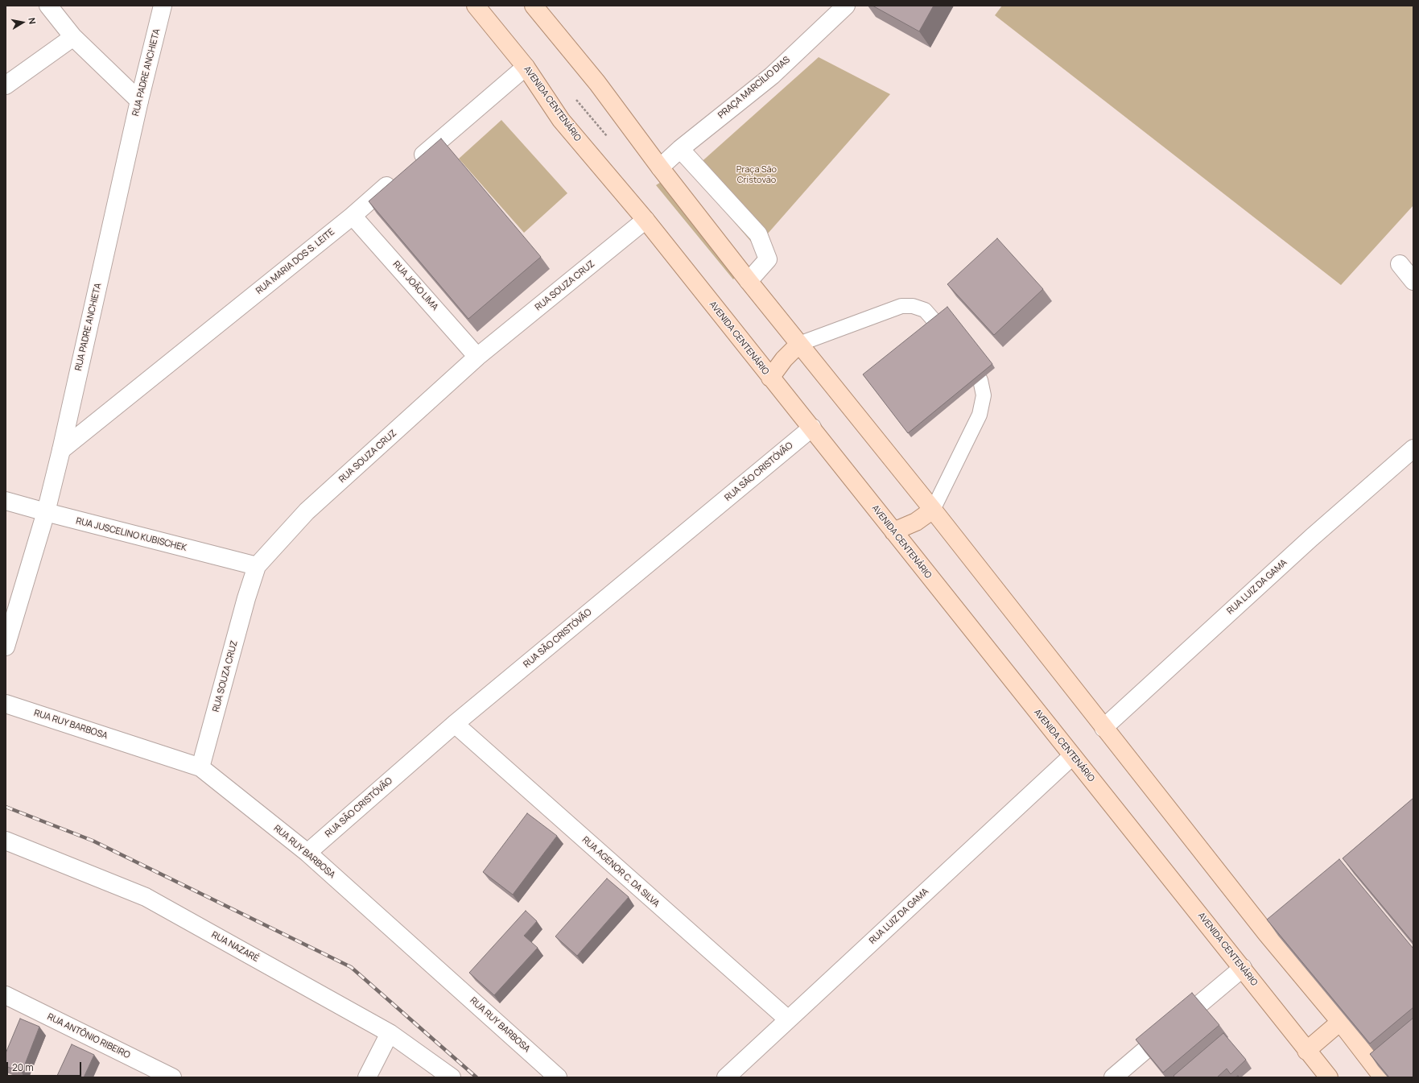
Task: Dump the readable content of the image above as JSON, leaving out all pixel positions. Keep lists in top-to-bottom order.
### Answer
{
  "streets": {
    "main road": ["AVENIDA CENTENÁRIO"],
    "street": [
      "RUA PADRE ANCHIETA",
      "PRAÇA MARCÍLIO DIAS",
      "RUA MARIA DOS S. LEITE",
      "RUA JOÃO LIMA",
      "RUA SOUZA CRUZ",
      "RUA SÃO CRISTÓVÃO",
      "RUA JUSCELINO KUBISCHEK",
      "RUA LUIZ DA GAMA",
      "RUA RUY BARBOSA",
      "RUA AGENOR C. DA SILVA",
      "RUA NAZARÉ",
      "RUA ANTÔNIO RIBEIRO"
    ]
  },
  "crossings": [
    ["RUA PADRE ANCHIETA", "RUA MARIA DOS S. LEITE"],
    ["RUA PADRE ANCHIETA", "RUA JUSCELINO KUBISCHEK"],
    ["AVENIDA CENTENÁRIO", "RUA MARIA DOS S. LEITE"],
    ["AVENIDA CENTENÁRIO", "RUA SOUZA CRUZ"],
    ["AVENIDA CENTENÁRIO", "RUA SÃO CRISTÓVÃO"],
    ["AVENIDA CENTENÁRIO", "RUA LUIZ DA GAMA"],
    ["RUA MARIA DOS S. LEITE", "RUA JOÃO LIMA"],
    ["RUA JOÃO LIMA", "RUA SOUZA CRUZ"],
    ["RUA SOUZA CRUZ", "RUA JUSCELINO KUBISCHEK"],
    ["RUA SOUZA CRUZ", "RUA RUY BARBOSA"],
    ["RUA SÃO CRISTÓVÃO", "RUA RUY BARBOSA"],
    ["RUA SÃO CRISTÓVÃO", "RUA AGENOR C. DA SILVA"],
    ["RUA LUIZ DA GAMA", "RUA AGENOR C. DA SILVA"]
  ],
  "parks": ["Praça São Cristovão"],
  "scale_bar": "20 m",
  "north": "right"
}
